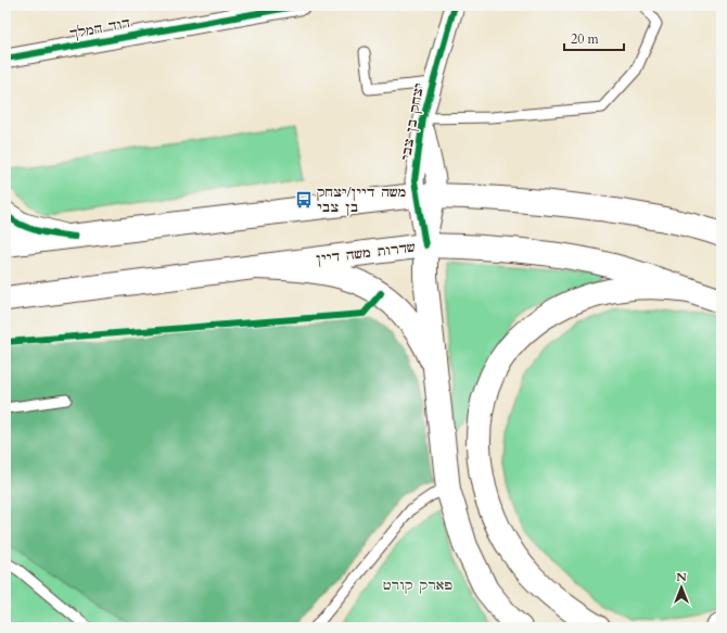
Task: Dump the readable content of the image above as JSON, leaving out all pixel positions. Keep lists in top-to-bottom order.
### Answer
{
  "streets": {
    "main road": ["שדרות משה דיין"],
    "street": ["דוד המלך", "יצחק בן צבי"]
  },
  "crossings": [
    ["יצחק בן צבי", "שדרות משה דיין"]
  ],
  "parks": ["פארק קורט"],
  "places": {
    "bus stop": ["משה דיין/יצחק בן צבי"]
  },
  "scale_bar": "20 m",
  "north": "top"
}
